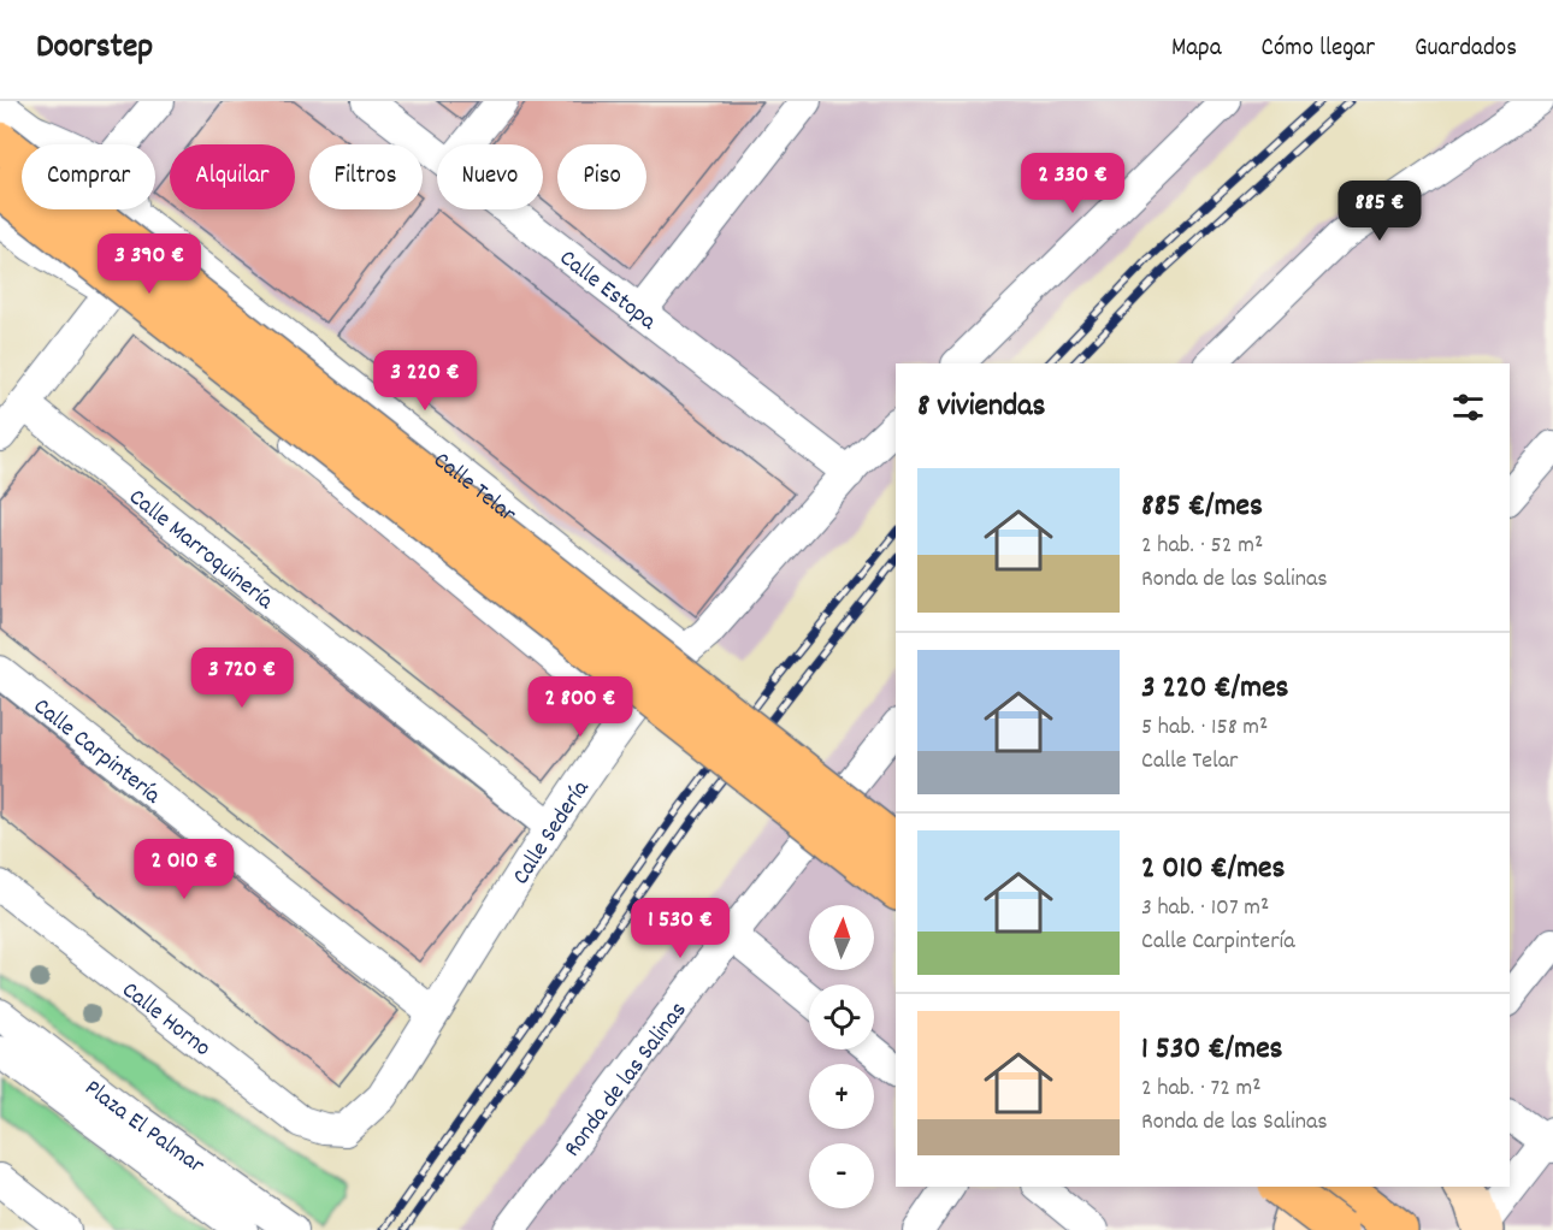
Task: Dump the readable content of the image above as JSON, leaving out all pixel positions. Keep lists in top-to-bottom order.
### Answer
{
  "streets": {
    "street": [
      "Calle Estopa",
      "Calle Telar",
      "Calle Marroquinería",
      "Calle Carpintería",
      "Calle Sedería",
      "Calle Horno",
      "Ronda de las Salinas",
      "Plaza El Palmar"
    ]
  },
  "crossings": [
    ["Calle Estopa", "Calle Sedería"],
    ["Calle Telar", "Calle Sedería"],
    ["Calle Marroquinería", "Calle Sedería"],
    ["Calle Carpintería", "Calle Sedería"],
    ["Calle Sedería", "Calle Horno"]
  ],
  "north": "top",
  "page": {
    "header": "Doorstep",
    "nav": ["Mapa", "Cómo llegar", "Guardados"],
    "chip": [
      "Comprar",
      "Alquilar",
      "Filtros",
      "Nuevo",
      "Piso"
    ],
    "price": [
      "2 330 €",
      "885 €",
      "3 390 €",
      "3 220 €",
      "3 720 €",
      "2 800 €",
      "2 010 €",
      "1 530 €"
    ],
    "heading": "8 viviendas",
    "list": [
      {
        "name": "885 €/mes",
        "note": "2 hab. · 52 m² · Ronda de las Salinas"
      },
      {
        "name": "3 220 €/mes",
        "note": "5 hab. · 158 m² · Calle Telar"
      },
      {
        "name": "2 010 €/mes",
        "note": "3 hab. · 107 m² · Calle Carpintería"
      },
      {
        "name": "1 530 €/mes",
        "note": "2 hab. · 72 m² · Ronda de las Salinas"
      }
    ],
    "map_buttons": ["+", "−"]
  }
}
